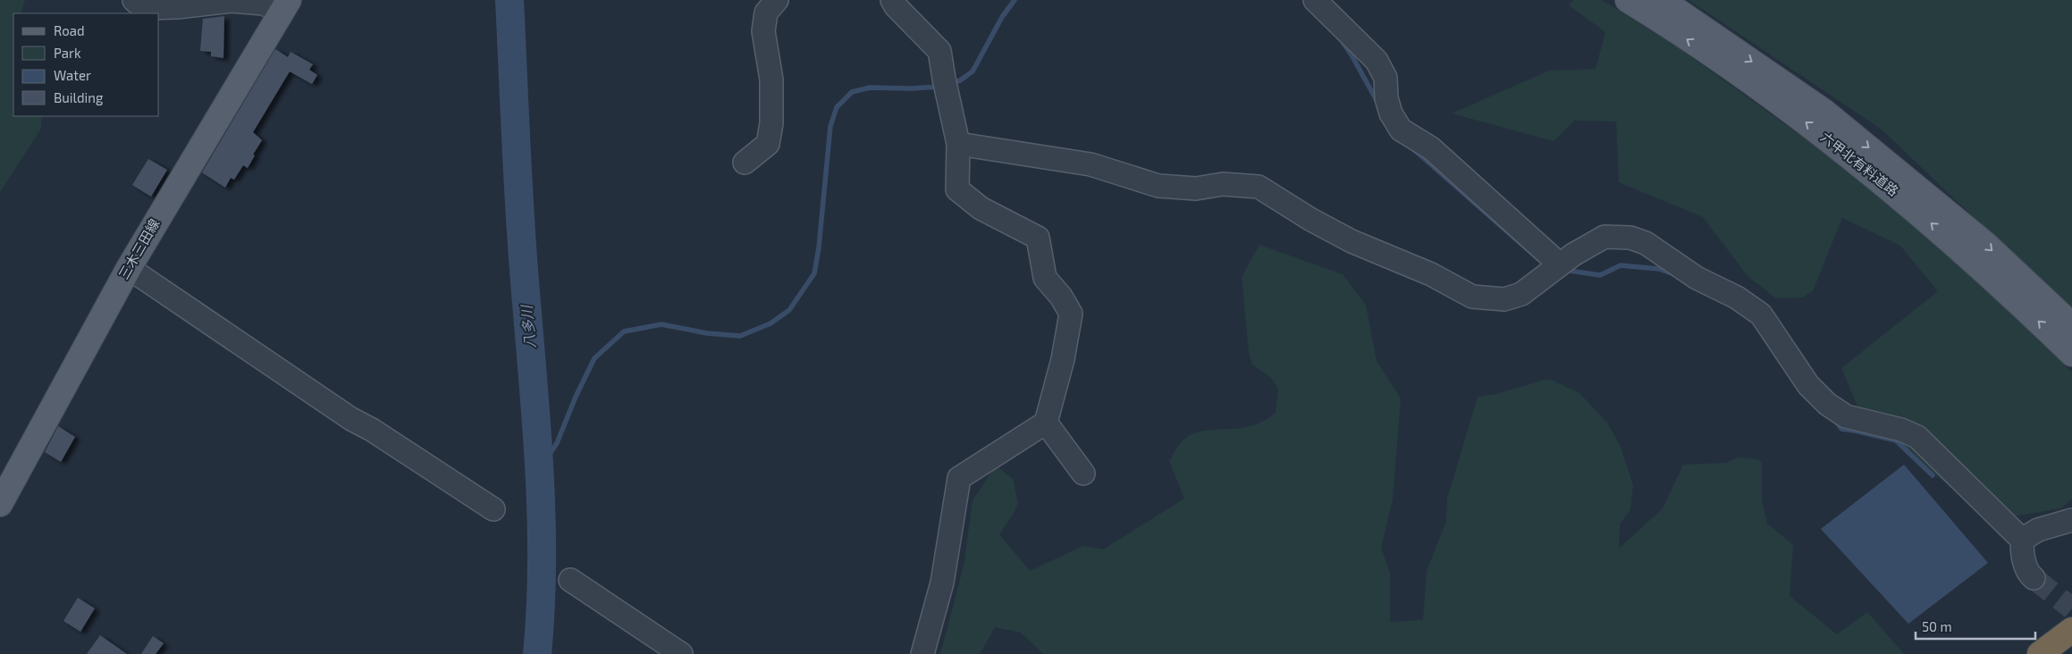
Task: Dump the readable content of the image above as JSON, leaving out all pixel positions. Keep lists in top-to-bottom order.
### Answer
{
  "streets": {
    "main road": ["六甲北有料道路", "三木三田線"]
  },
  "water": ["八多川"],
  "legend": [
    "Road",
    "Park",
    "Water",
    "Building"
  ],
  "scale_bar": "50 m"
}
